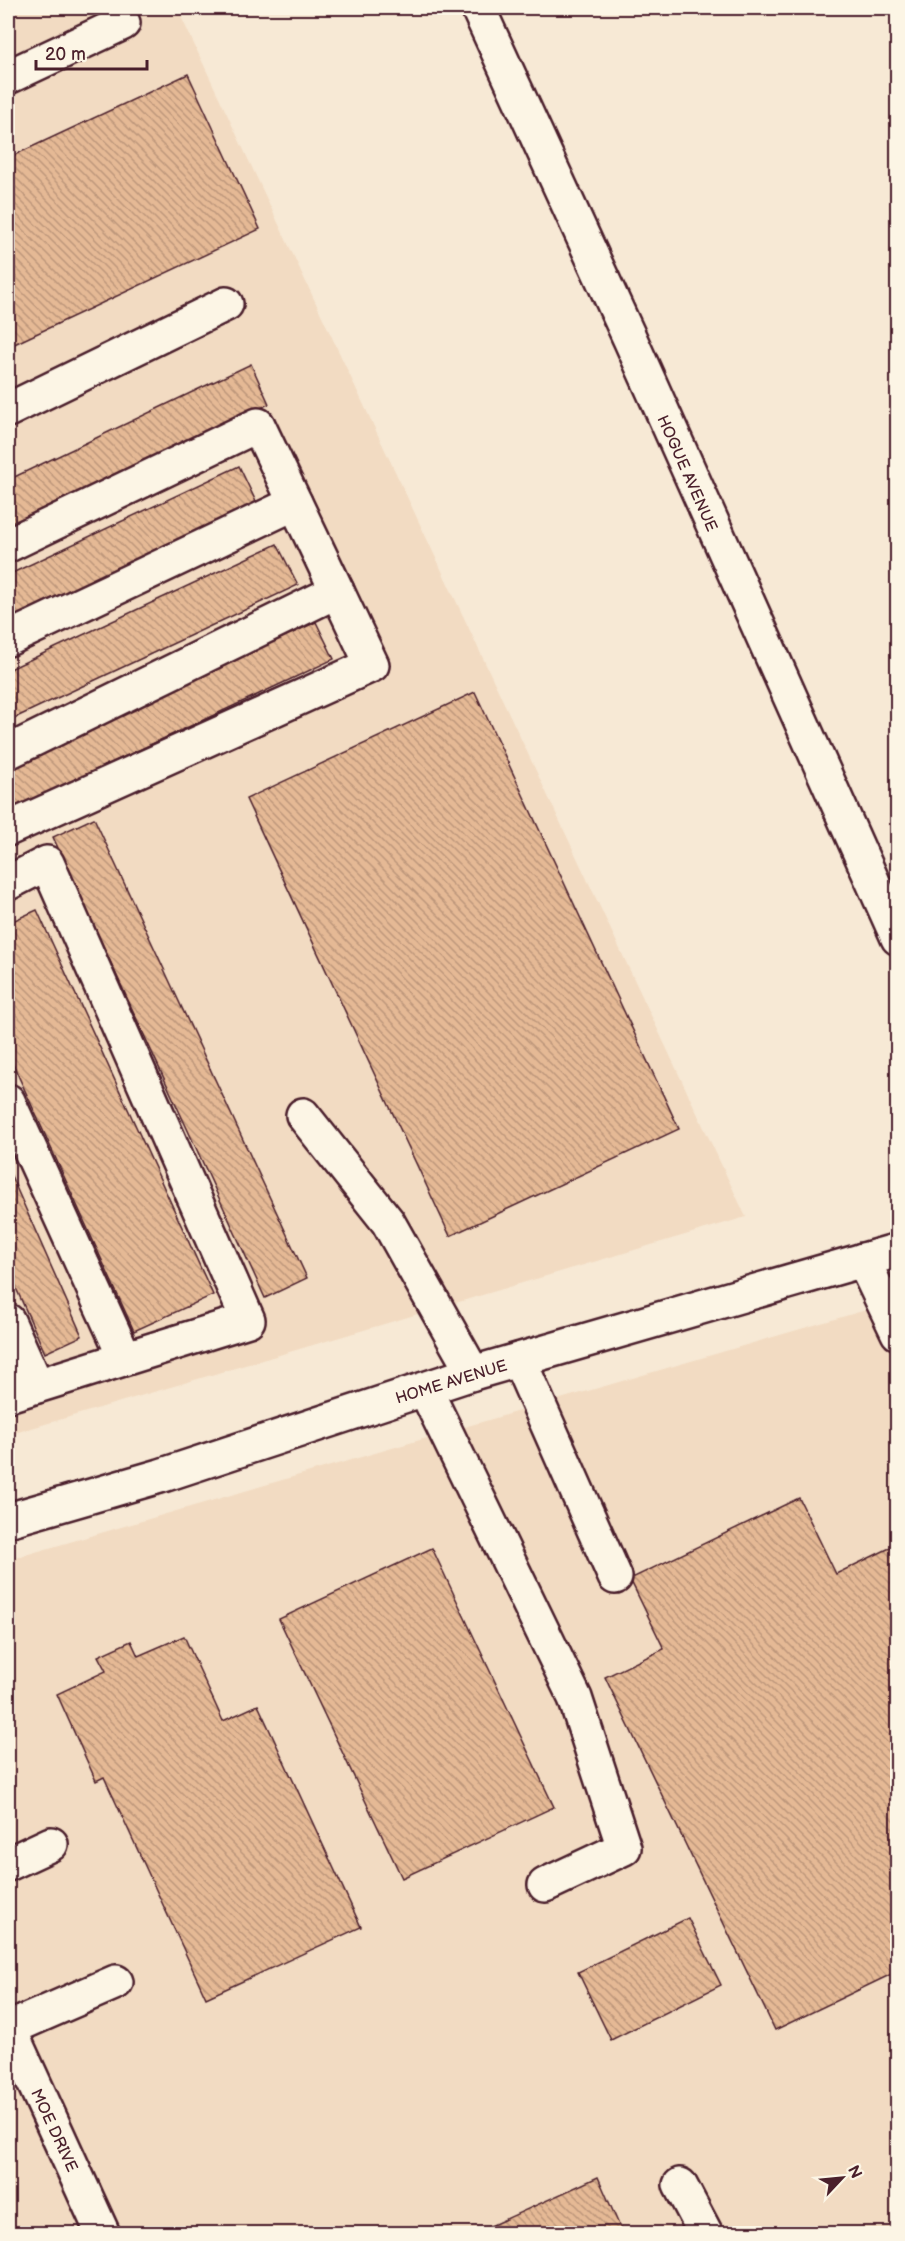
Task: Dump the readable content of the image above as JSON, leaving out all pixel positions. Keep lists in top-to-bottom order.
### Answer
{
  "streets": {
    "street": ["HOGUE AVENUE", "HOME AVENUE", "MOE DRIVE"]
  },
  "scale_bar": "20 m",
  "north": "top right"
}
